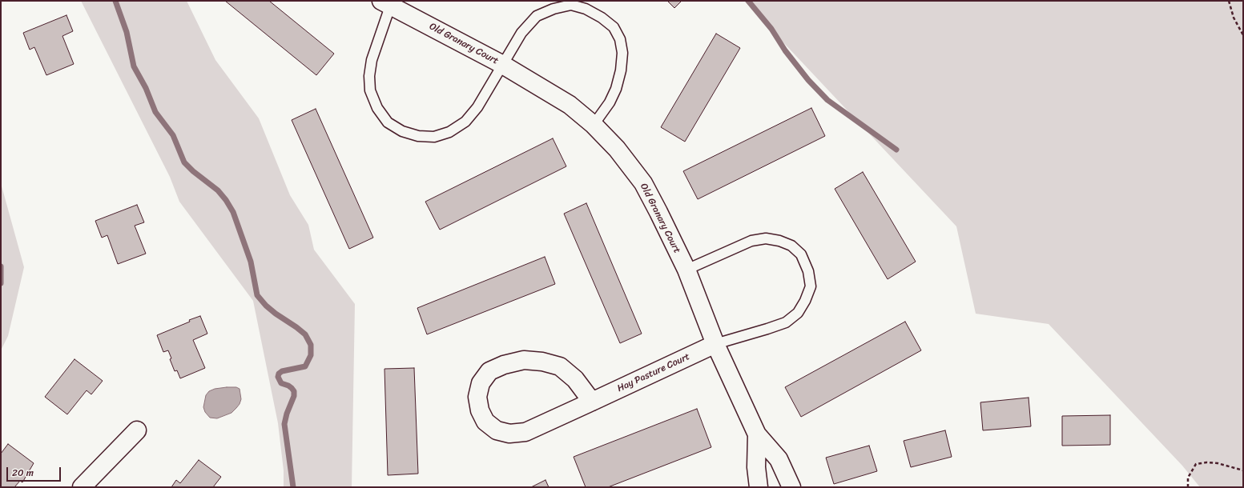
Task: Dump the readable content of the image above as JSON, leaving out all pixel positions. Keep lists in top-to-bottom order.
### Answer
{
  "streets": {
    "street": ["Old Granary Court", "Hay Pasture Court"]
  },
  "crossings": [
    ["Old Granary Court", "Hay Pasture Court"]
  ],
  "scale_bar": "20 m"
}
